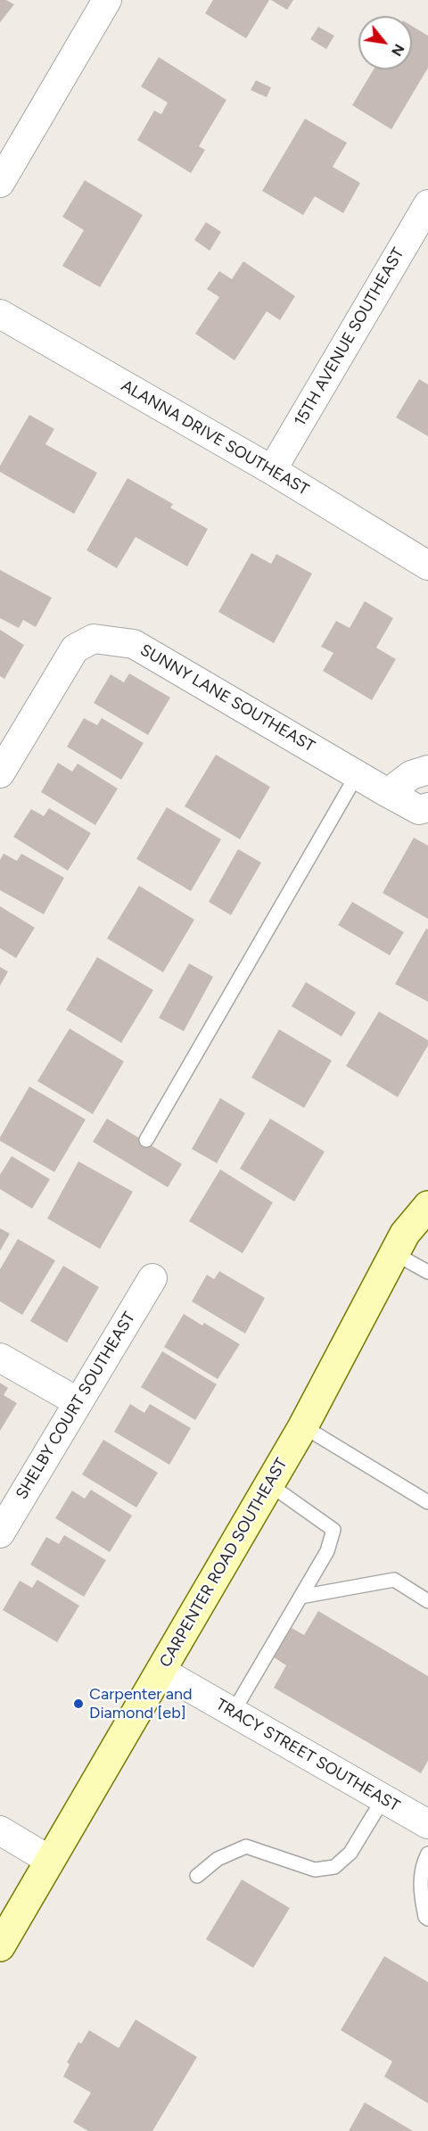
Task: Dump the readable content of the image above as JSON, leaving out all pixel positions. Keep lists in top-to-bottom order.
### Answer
{
  "streets": {
    "street": [
      "15TH AVENUE SOUTHEAST",
      "ALANNA DRIVE SOUTHEAST",
      "SUNNY LANE SOUTHEAST",
      "SHELBY COURT SOUTHEAST",
      "CARPENTER ROAD SOUTHEAST",
      "TRACY STREET SOUTHEAST"
    ]
  },
  "crossings": [
    ["15TH AVENUE SOUTHEAST", "ALANNA DRIVE SOUTHEAST"],
    ["CARPENTER ROAD SOUTHEAST", "TRACY STREET SOUTHEAST"]
  ],
  "places": ["Carpenter and Diamond [eb]"],
  "north": "bottom right"
}
